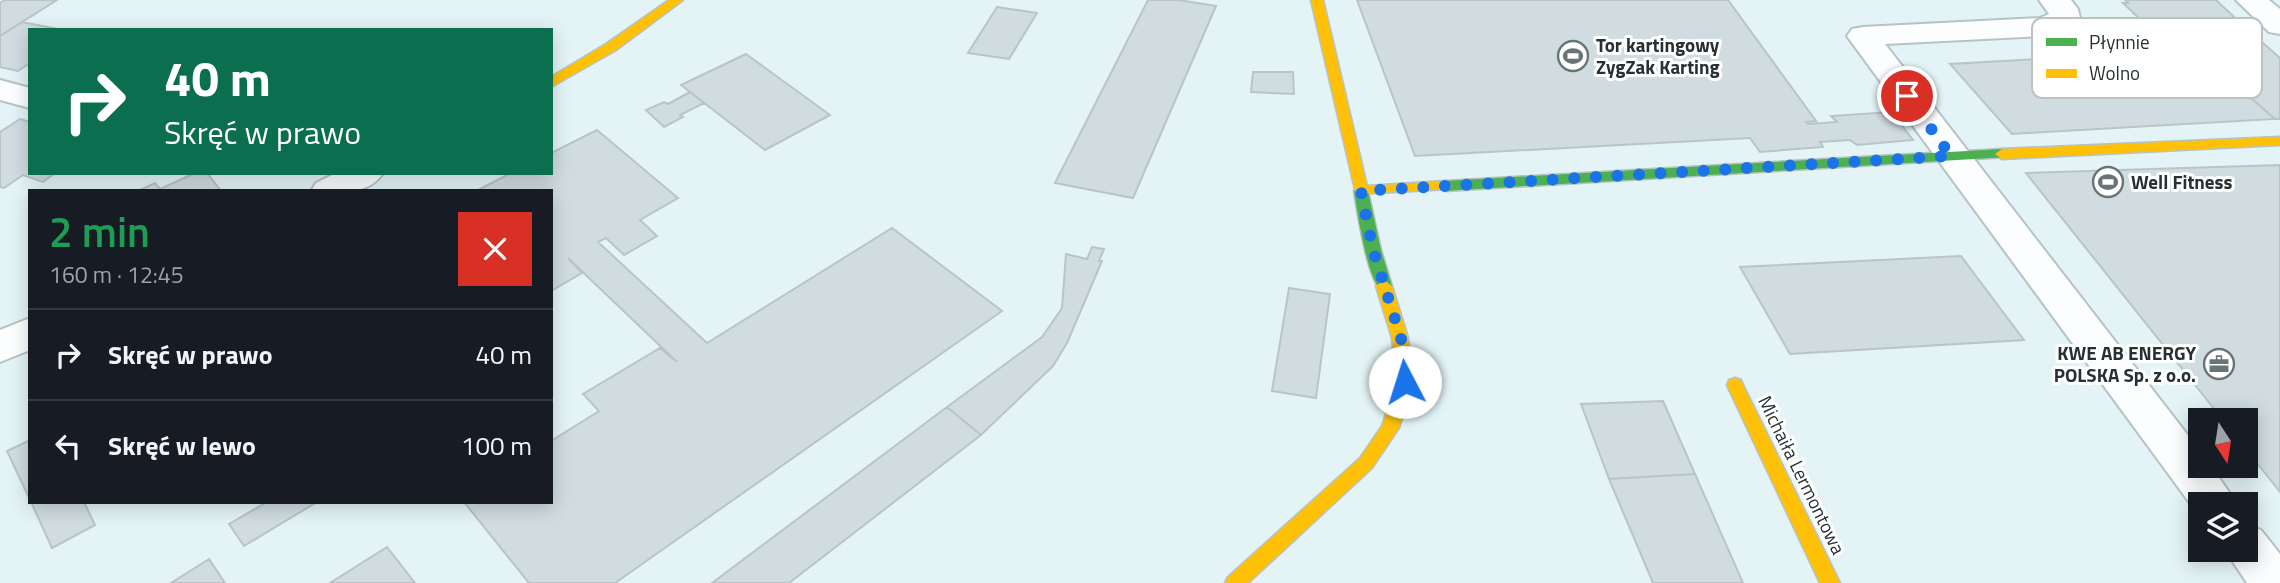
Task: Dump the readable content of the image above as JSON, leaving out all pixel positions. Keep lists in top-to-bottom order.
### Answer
{
  "streets": {
    "street": ["Michaiła Lermontowa"]
  },
  "places": {
    "sports": ["Tor kartingowy ZygZak Karting", "Well Fitness"],
    "office": ["KWE AB ENERGY POLSKA Sp. z o.o."]
  },
  "legend": ["Płynnie", "Wolno"],
  "north": "bottom",
  "page": {
    "turn": ["40 m", "Skręć w prawo"],
    "heading": ["2 min", "160 m · 12:45"],
    "list": [
      {
        "name": "Skręć w prawo",
        "value": "40 m"
      },
      {
        "name": "Skręć w lewo",
        "value": "100 m"
      }
    ]
  }
}
